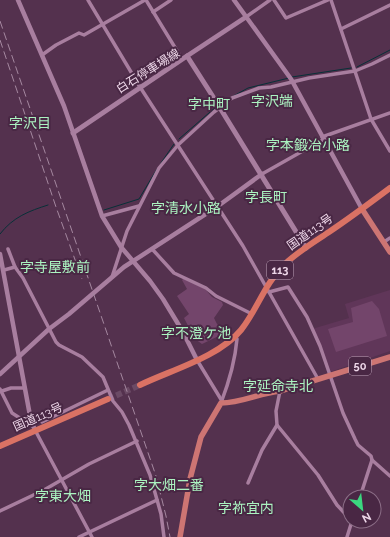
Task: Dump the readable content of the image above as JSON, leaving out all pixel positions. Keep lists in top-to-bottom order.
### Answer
{
  "streets": {
    "highway": ["国道113号", "113"],
    "main road": ["白石停車場線", "50"]
  },
  "crossings": [
    ["白石停車場線", "国道113号"]
  ],
  "districts": [
    "字沢端",
    "字中町",
    "字沢目",
    "字本鍛冶小路",
    "字長町",
    "字清水小路",
    "字寺屋敷前",
    "字不澄ケ池",
    "字延命寺北",
    "字大畑二番",
    "字東大畑",
    "字祢宜内"
  ],
  "north": "bottom right"
}
